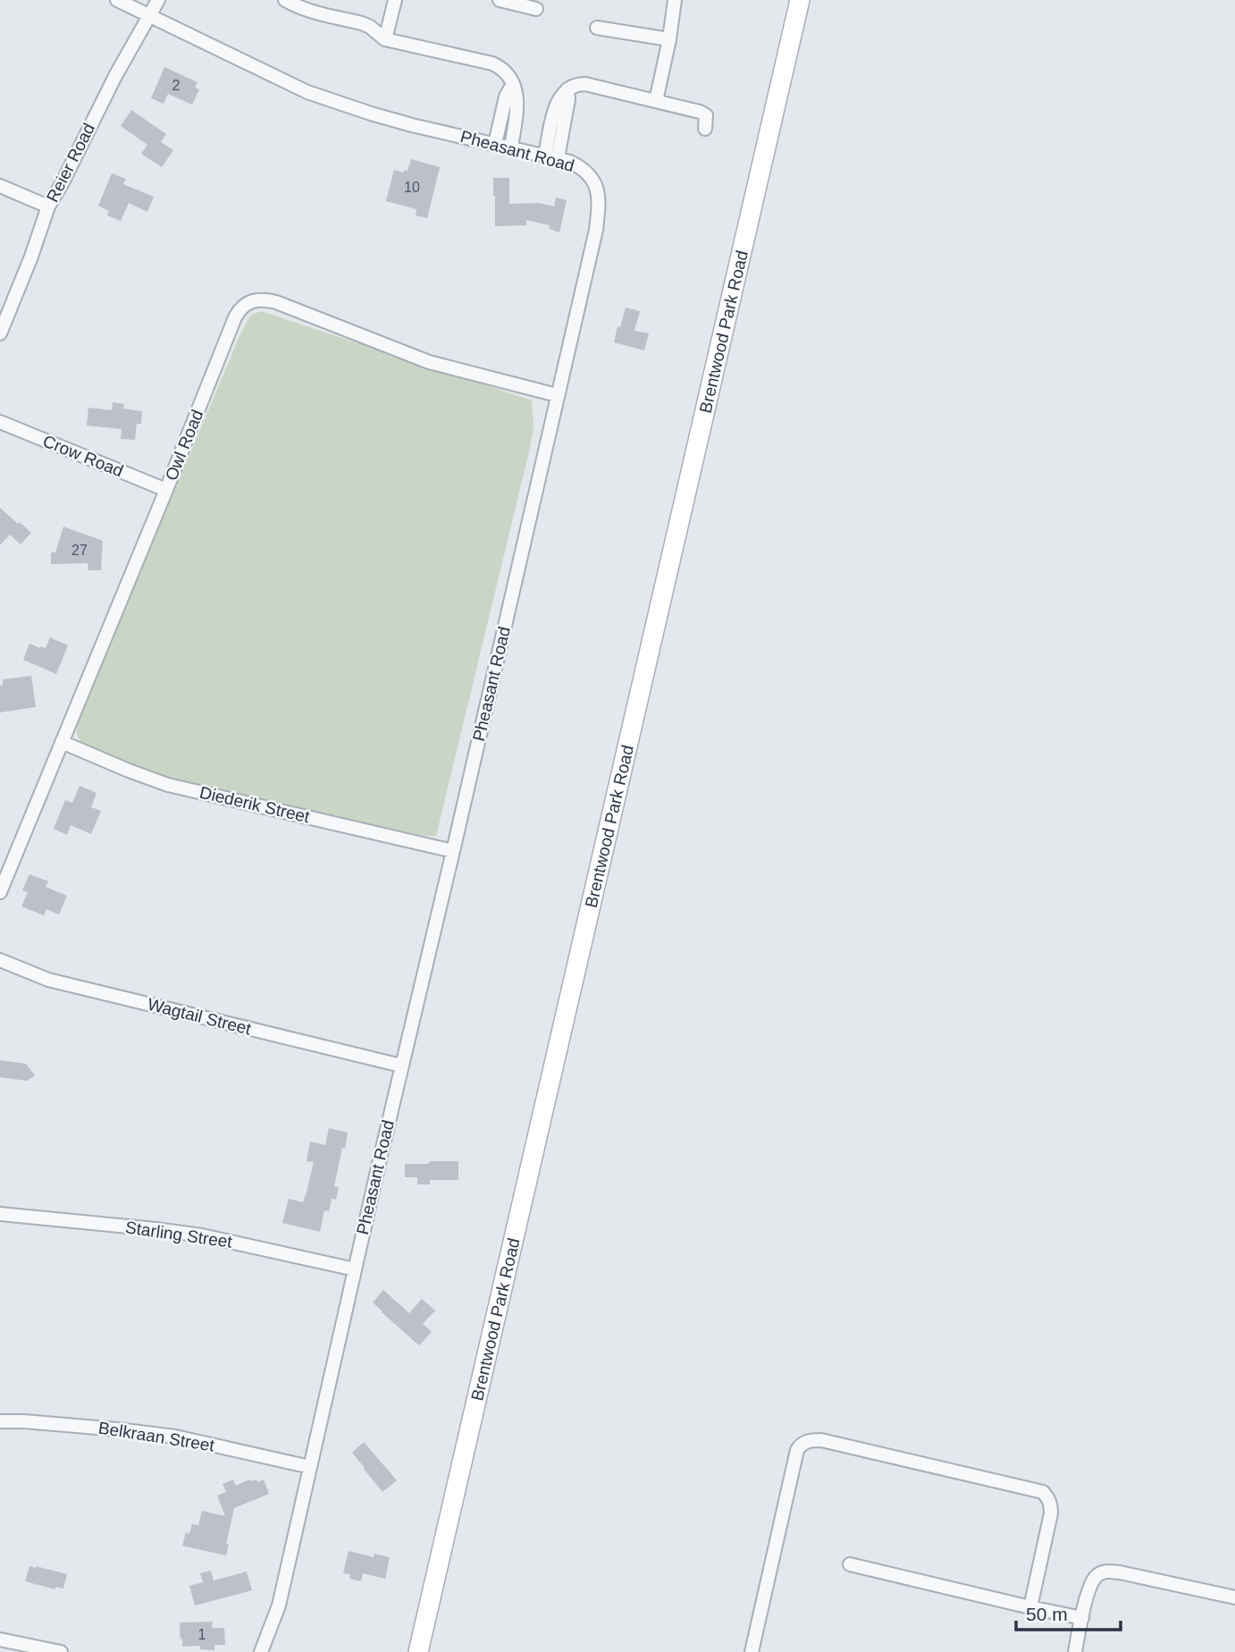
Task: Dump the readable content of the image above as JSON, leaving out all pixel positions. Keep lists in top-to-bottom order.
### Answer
{
  "streets": {
    "street": [
      "Pheasant Road",
      "Reier Road",
      "Brentwood Park Road",
      "Owl Road",
      "Crow Road",
      "Diederik Street",
      "Wagtail Street",
      "Starling Street",
      "Belkraan Street"
    ]
  },
  "crossings": [
    ["Pheasant Road", "Reier Road"],
    ["Pheasant Road", "Owl Road"],
    ["Pheasant Road", "Diederik Street"],
    ["Pheasant Road", "Wagtail Street"],
    ["Pheasant Road", "Starling Street"],
    ["Pheasant Road", "Belkraan Street"],
    ["Owl Road", "Crow Road"],
    ["Owl Road", "Diederik Street"]
  ],
  "house_numbers": [
    "2",
    "10",
    "27",
    "1"
  ],
  "scale_bar": "50 m"
}
